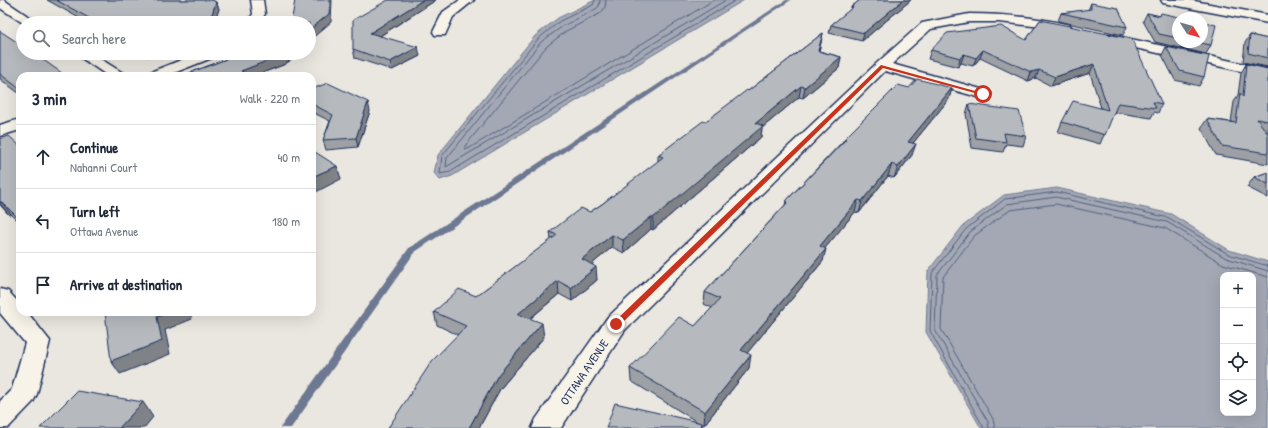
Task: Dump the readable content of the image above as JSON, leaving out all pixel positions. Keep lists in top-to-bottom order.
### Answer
{
  "streets": {
    "street": ["OTTAWA AVENUE"]
  },
  "north": "bottom right",
  "page": {
    "search": "Search here",
    "heading": ["3 min", "Walk · 220 m"],
    "list": [
      ["Continue", "Nahanni Court", "40 m"],
      ["Turn left", "Ottawa Avenue", "180 m"],
      "Arrive at destination"
    ],
    "map_buttons": ["+", "−"]
  }
}
